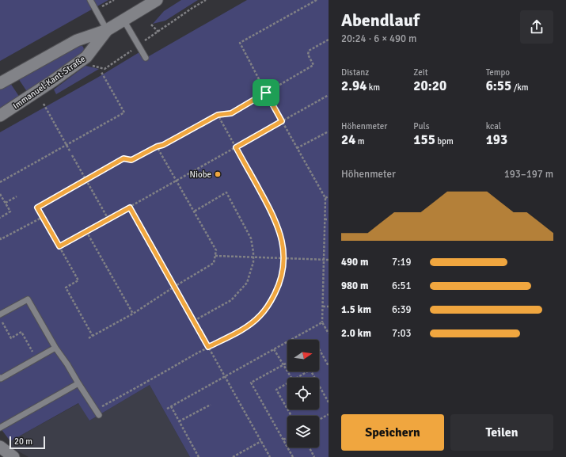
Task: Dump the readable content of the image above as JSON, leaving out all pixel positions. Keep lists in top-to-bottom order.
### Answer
{
  "streets": {
    "street": ["Immanuel-Kant-Straße"]
  },
  "places": ["Niobe"],
  "scale_bar": "20 m",
  "north": "right",
  "page": {
    "heading": ["Abendlauf", "20:24 · 6 × 490 m"],
    "stats": [
      ["Distanz", "2.94 km"],
      ["Zeit", "20:20"],
      ["Tempo", "6:55 /km"],
      ["Höhenmeter", "24 m"],
      ["Puls", "155 bpm"],
      ["kcal", "193"]
    ],
    "chart": ["Höhenmeter", "193–197 m"],
    "list": [
      {
        "name": "490 m",
        "note": "7:19"
      },
      {
        "name": "980 m",
        "note": "6:51"
      },
      {
        "name": "1.5 km",
        "note": "6:39"
      },
      {
        "name": "2.0 km",
        "note": "7:03"
      }
    ],
    "buttons": ["Speichern", "Teilen"],
    "scale": "20 m"
  }
}
